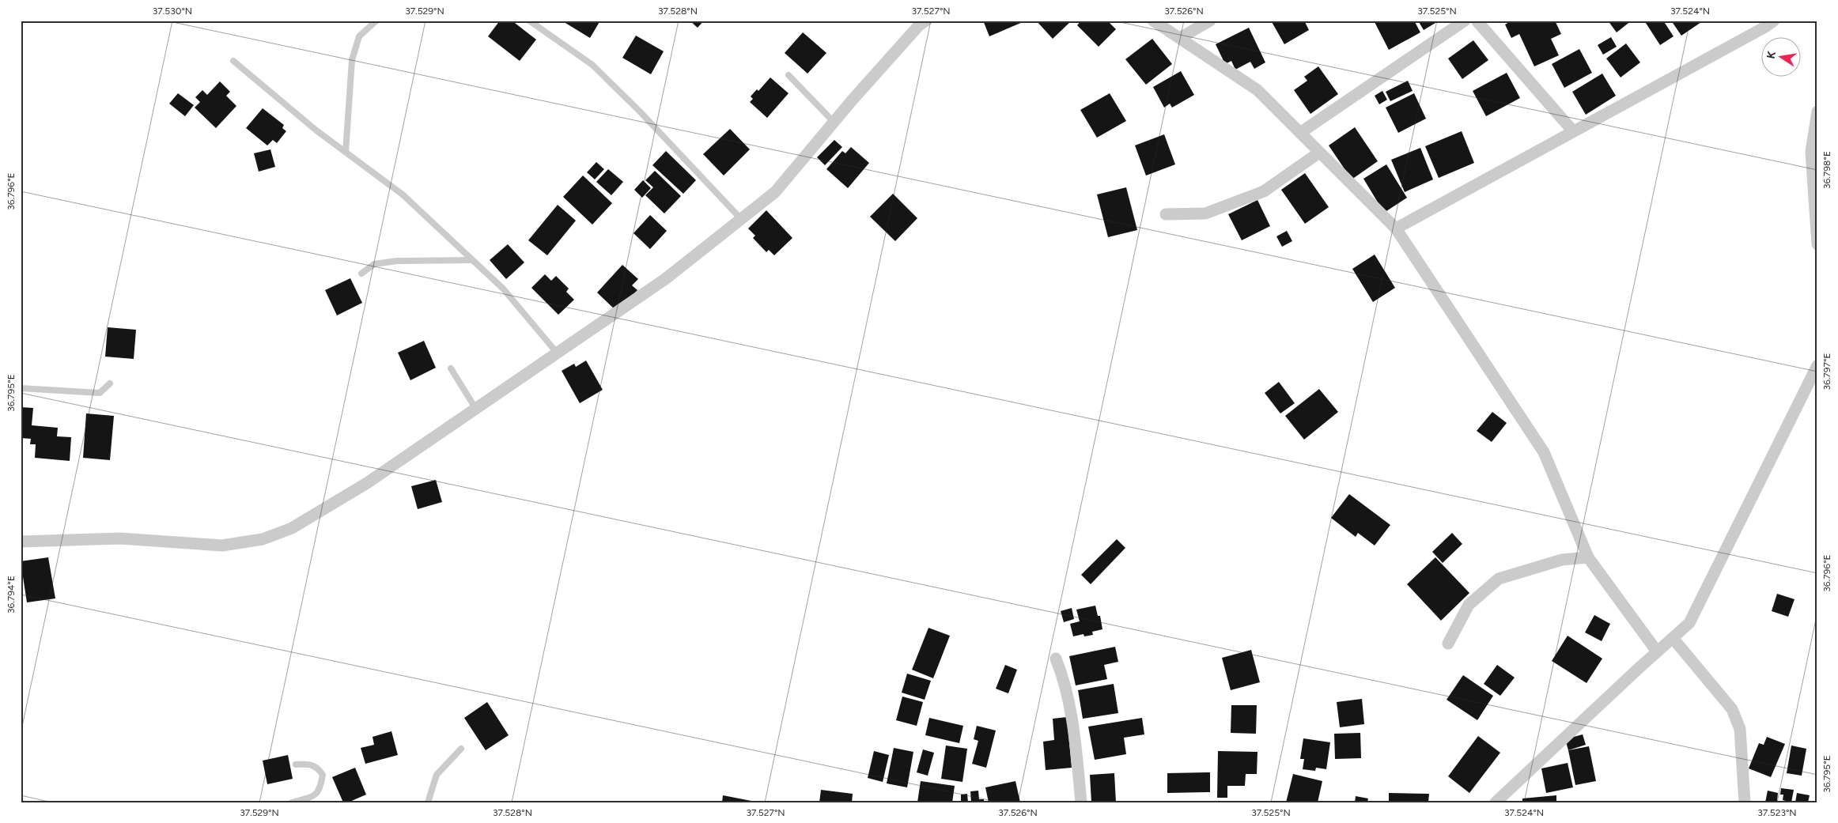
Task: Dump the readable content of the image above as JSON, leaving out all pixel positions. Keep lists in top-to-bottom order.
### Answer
{
  "north": "left",
  "coordinates": [
    "37.530°N",
    "37.529°N",
    "37.528°N",
    "37.527°N",
    "37.526°N",
    "37.525°N",
    "37.524°N",
    "36.798°E",
    "36.796°E",
    "36.797°E",
    "36.795°E",
    "36.794°E",
    "37.523°N"
  ]
}
